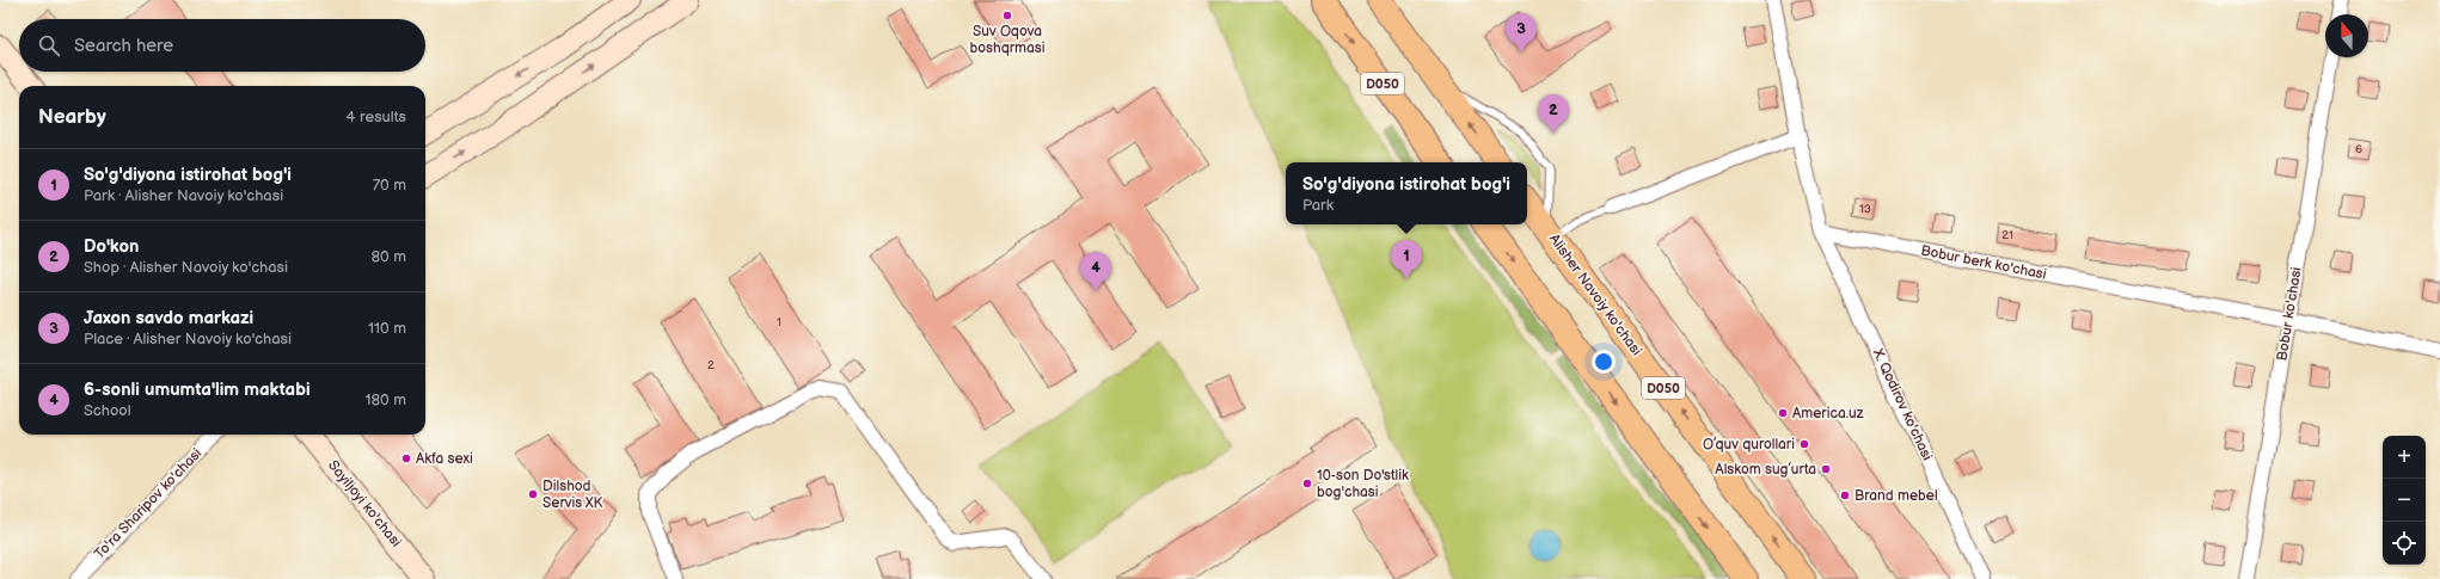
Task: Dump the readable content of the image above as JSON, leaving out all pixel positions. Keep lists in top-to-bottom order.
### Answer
{
  "streets": {
    "main road": ["D050", "Alisher Navoiy ko'chasi", "Sayiljoyi ko'chasi"],
    "street": [
      "Bobur berk ko'chasi",
      "Bobur ko'chasi",
      "X. Qodirov ko'chasi",
      "To'ra Sharipov ko'chasi"
    ]
  },
  "crossings": [
    ["Bobur berk ko'chasi", "Bobur ko'chasi"],
    ["Bobur berk ko'chasi", "X. Qodirov ko'chasi"]
  ],
  "places": [
    "Suv Oqova boshqrmasi",
    "America.uz",
    "O’quv qurollari",
    "Akfa sexi",
    "Alskom sug’urta",
    "10-son Do'stlik bog'chasi",
    "Dilshod Servis XK",
    "Brand mebel"
  ],
  "house_numbers": [
    "6",
    "13",
    "21",
    "1",
    "2"
  ],
  "north": "top",
  "page": {
    "pins": [
      "3",
      "2",
      "1",
      "4"
    ],
    "search": "Search here",
    "heading": ["Nearby", "4 results"],
    "list": [
      {
        "mark": "1",
        "name": "So'g'diyona istirohat bog'i",
        "note": "Park · Alisher Navoiy ko'chasi",
        "value": "70 m"
      },
      {
        "mark": "2",
        "name": "Do'kon",
        "note": "Shop · Alisher Navoiy ko'chasi",
        "value": "80 m"
      },
      {
        "mark": "3",
        "name": "Jaxon savdo markazi",
        "note": "Place · Alisher Navoiy ko'chasi",
        "value": "110 m"
      },
      {
        "mark": "4",
        "name": "6-sonli umumta'lim maktabi",
        "note": "School",
        "value": "180 m"
      }
    ],
    "popup": ["So'g'diyona istirohat bog'i", "Park"],
    "map_buttons": ["+", "−"]
  }
}
